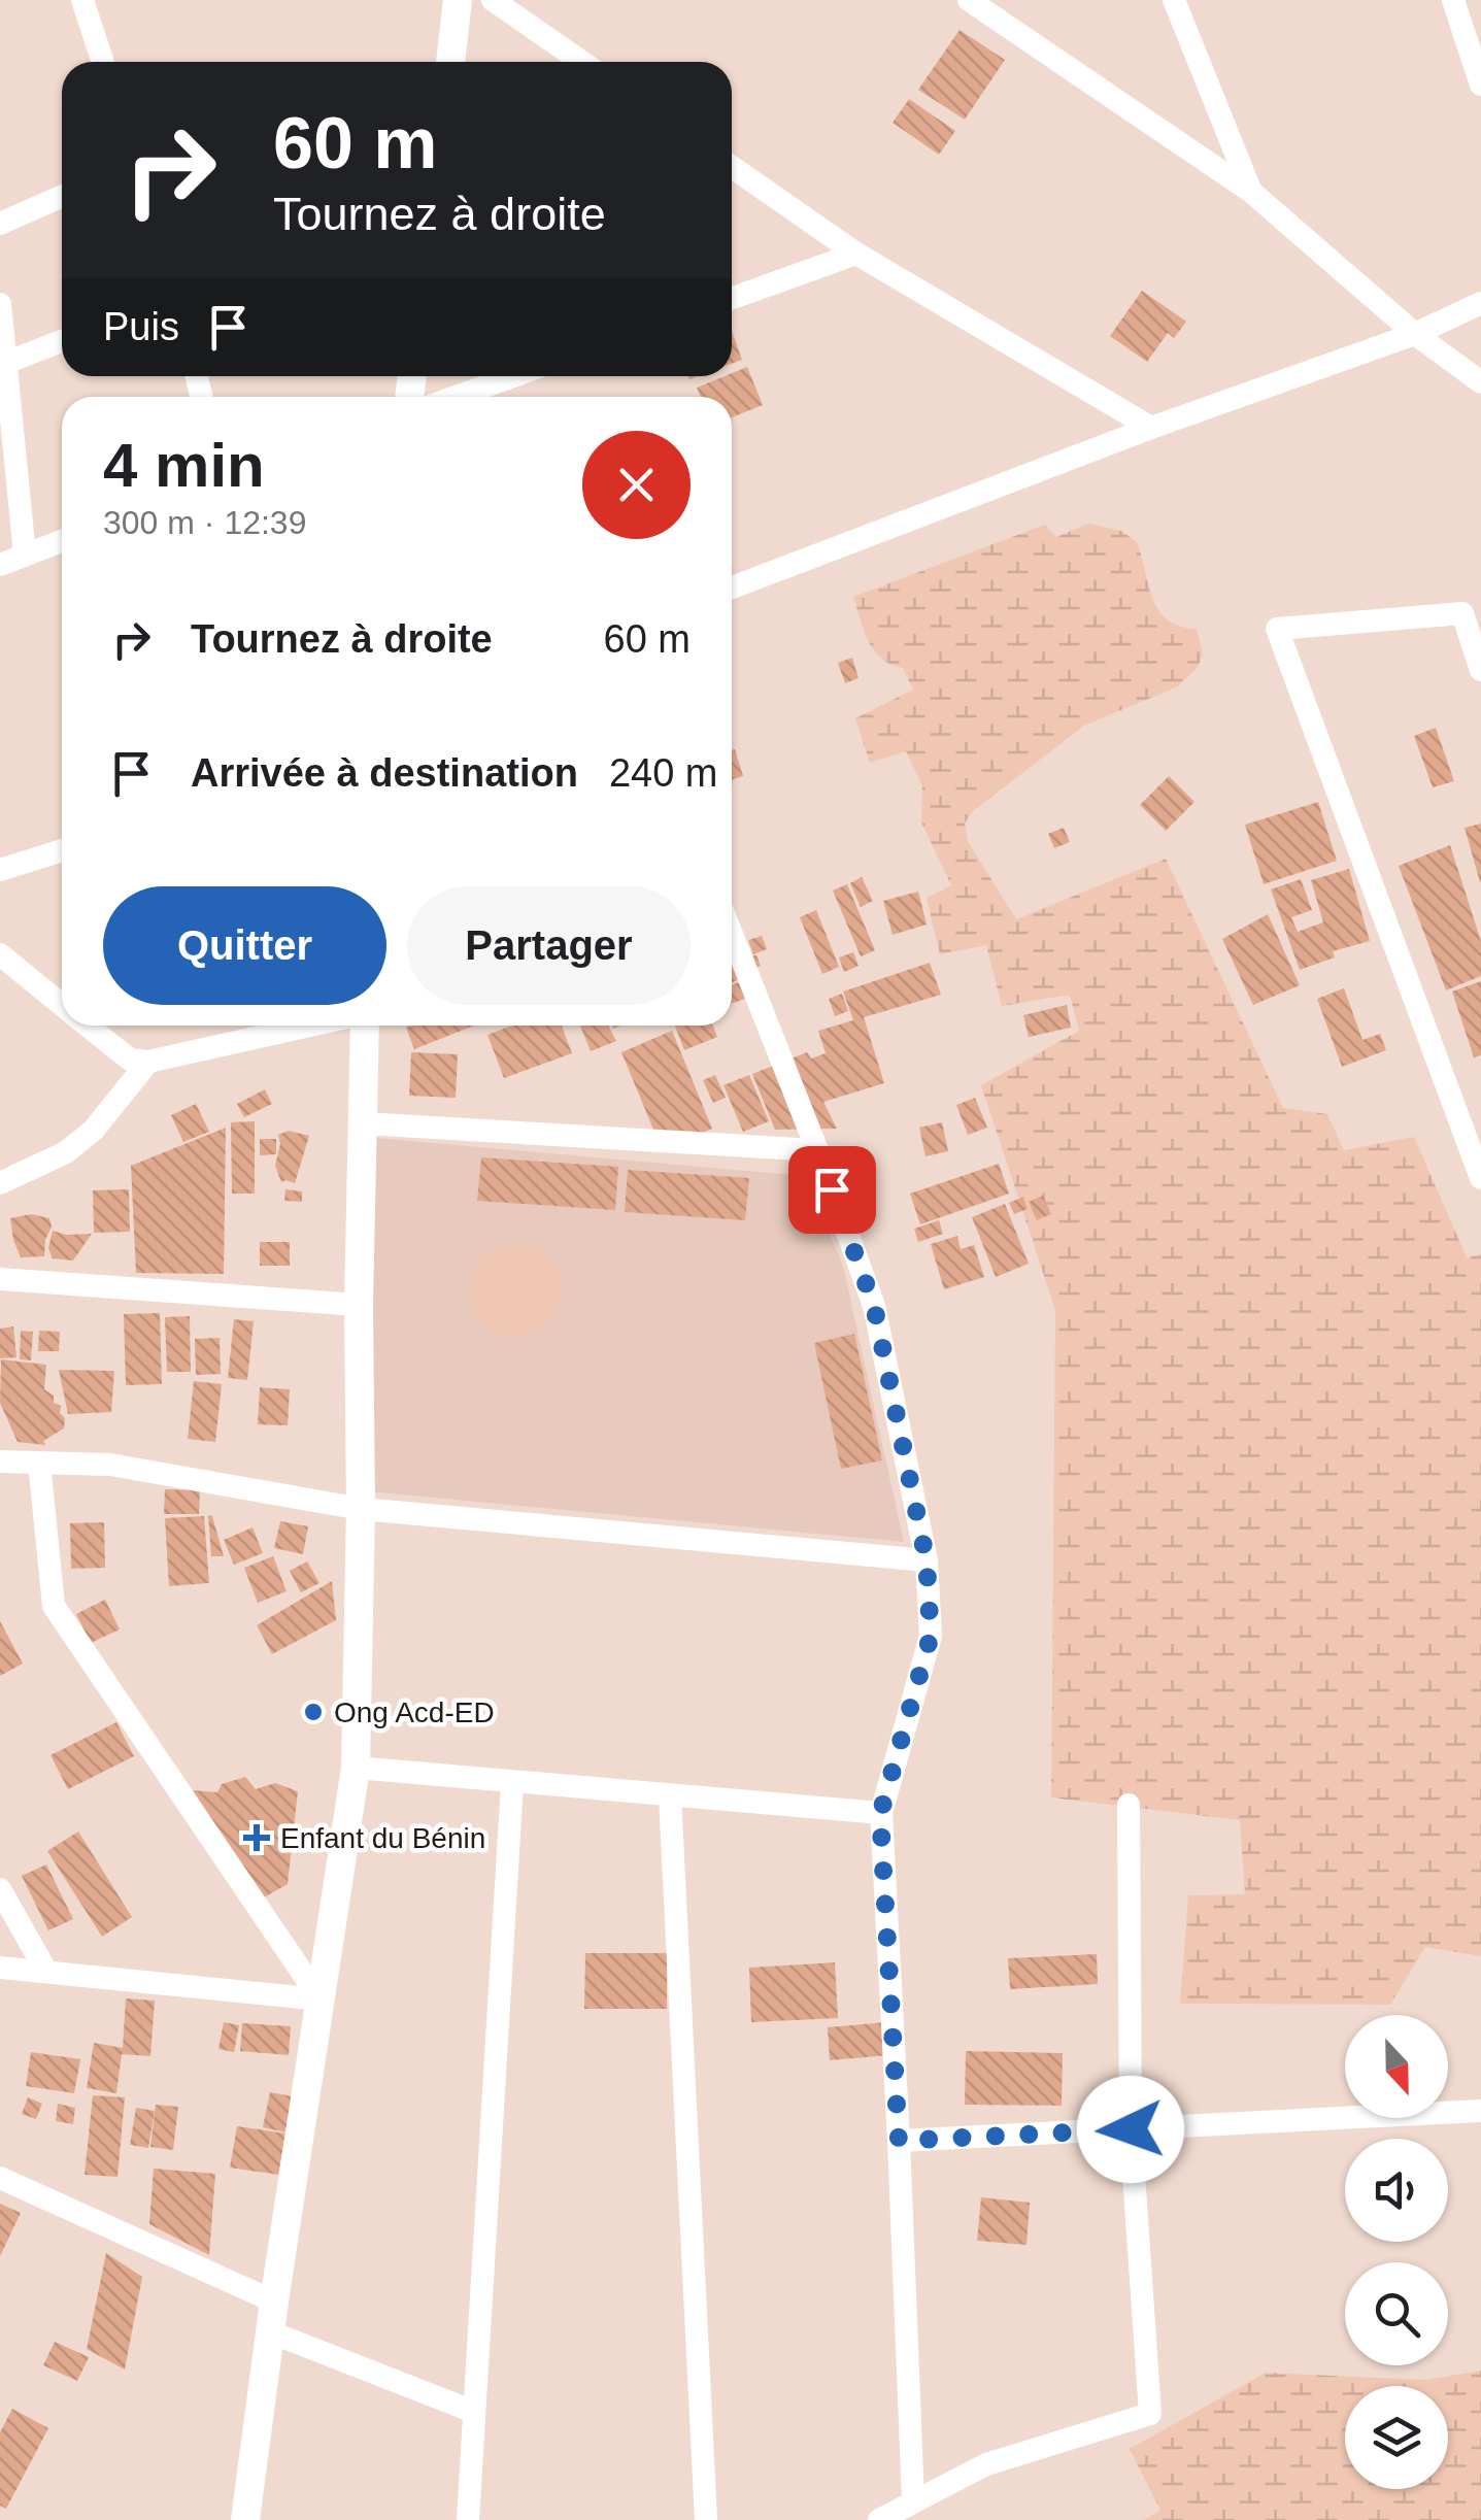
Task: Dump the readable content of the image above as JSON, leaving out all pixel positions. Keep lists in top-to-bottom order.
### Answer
{
  "places": {
    "other": ["Ong Acd-ED"],
    "health": ["Enfant du Bénin"]
  },
  "north": "bottom",
  "page": {
    "turn": ["60 m", "Tournez à droite"],
    "then": "Puis",
    "heading": ["4 min", "300 m · 12:39"],
    "list": [
      {
        "name": "Tournez à droite",
        "value": "60 m"
      },
      {
        "name": "Arrivée à destination",
        "value": "240 m"
      }
    ],
    "buttons": ["Quitter", "Partager"]
  }
}
